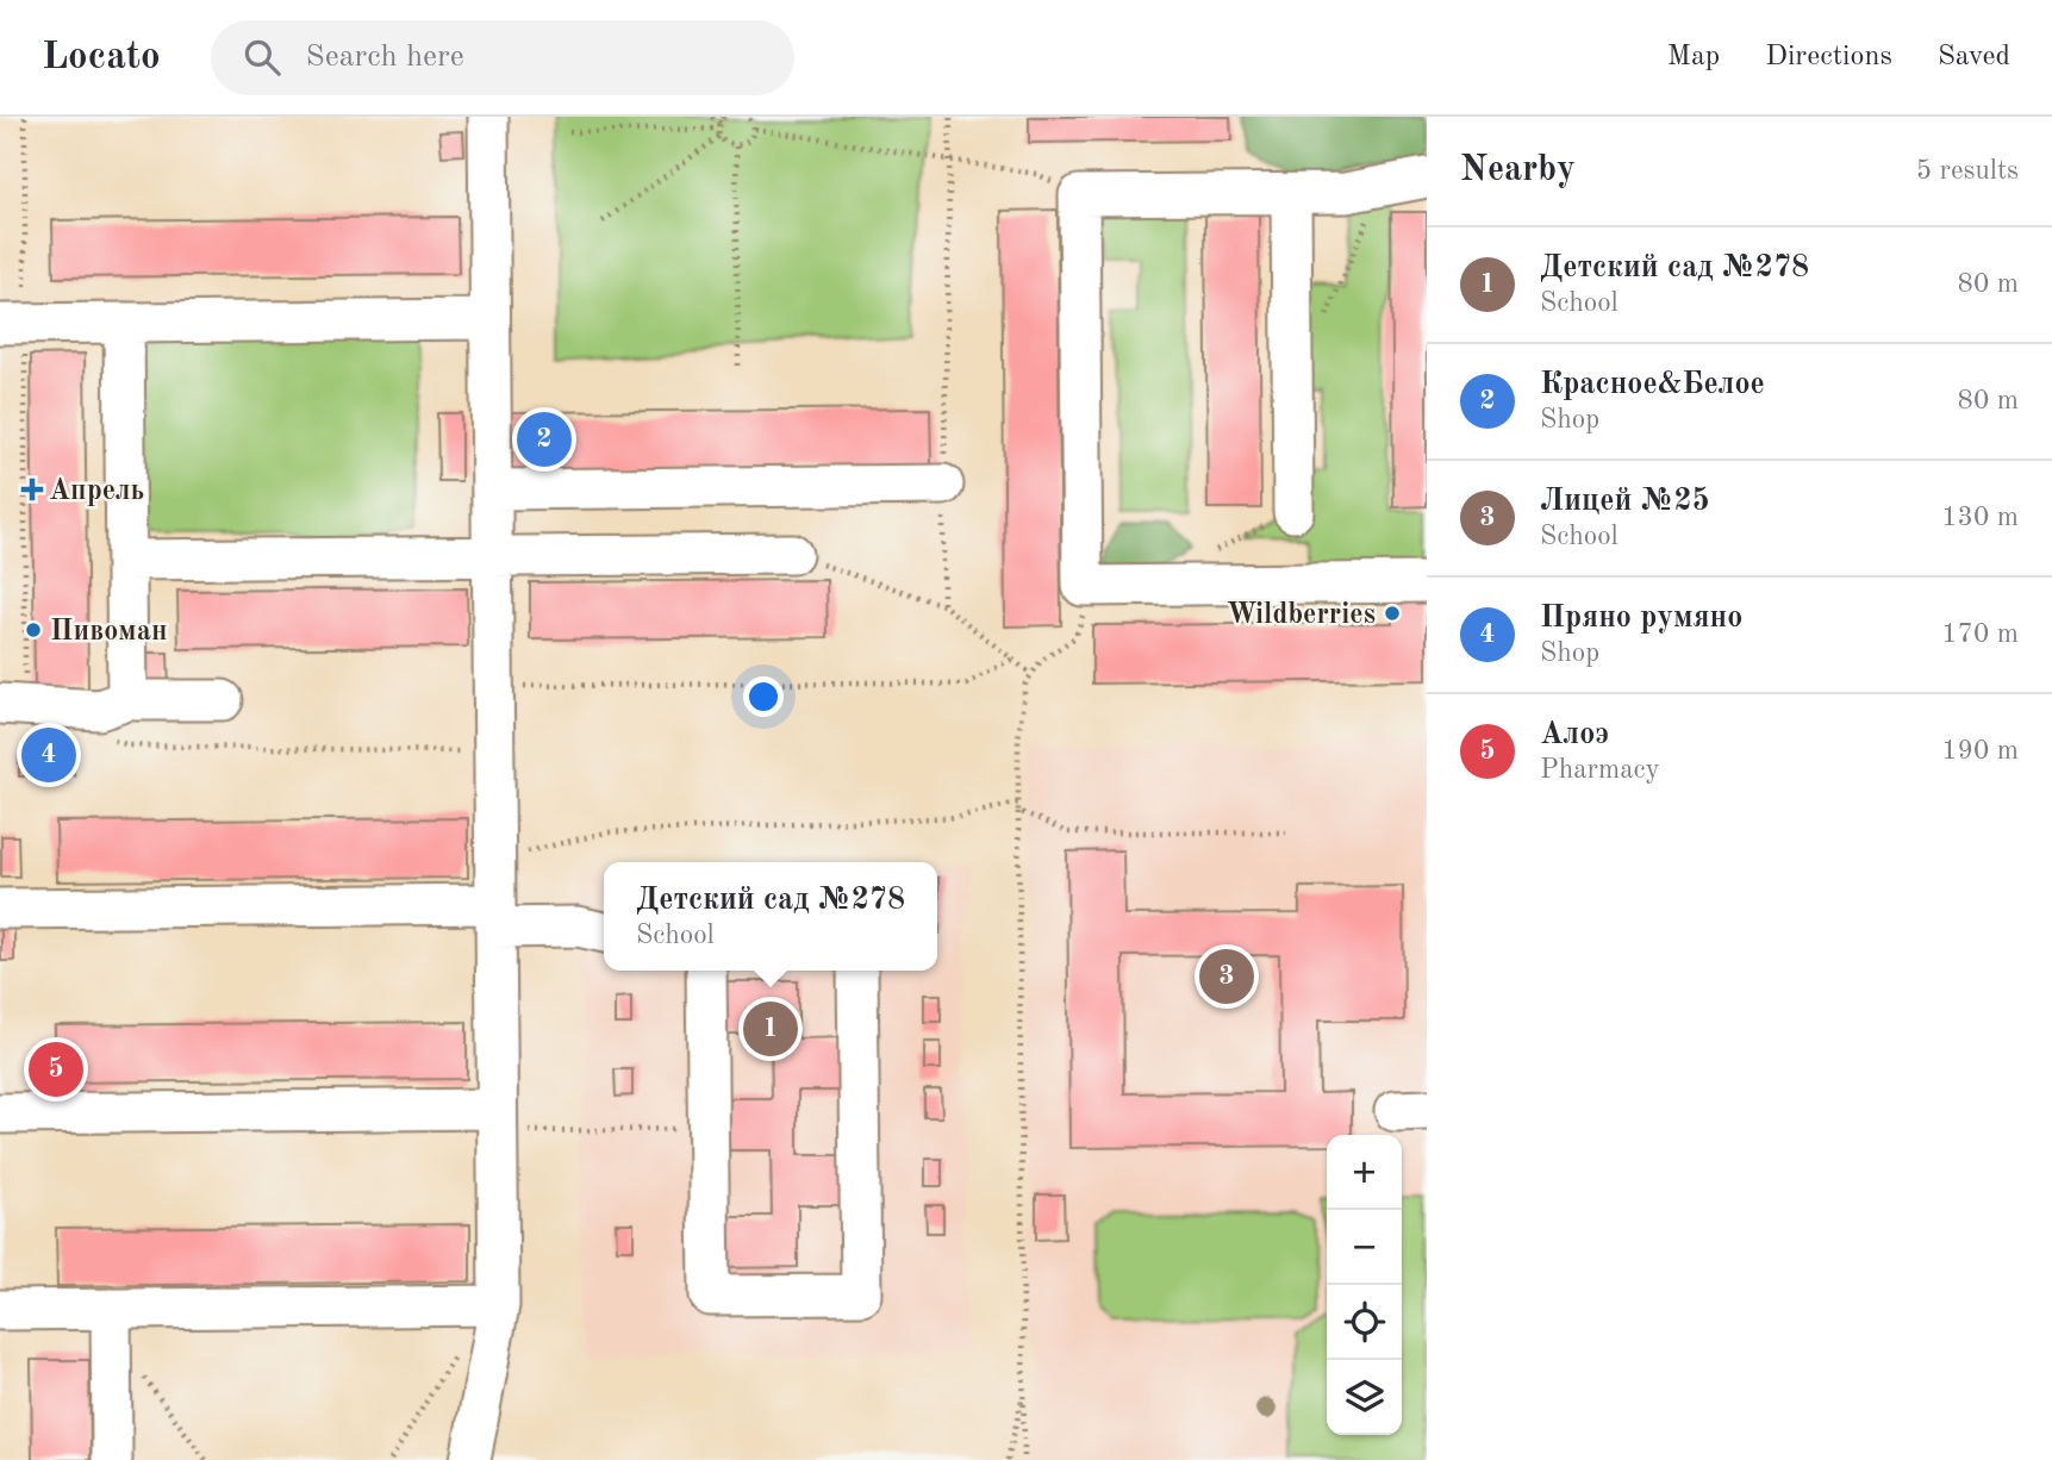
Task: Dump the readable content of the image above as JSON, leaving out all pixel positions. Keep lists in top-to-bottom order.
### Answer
{
  "places": {
    "health": ["Апрель"],
    "other": ["Wildberries", "Пивоман"]
  },
  "page": {
    "header": "Locato",
    "search": "Search here",
    "nav": ["Map", "Directions", "Saved"],
    "heading": ["Nearby", "5 results"],
    "list": [
      {
        "mark": "1",
        "name": "Детский сад №278",
        "note": "School",
        "value": "80 m"
      },
      {
        "mark": "2",
        "name": "Красное&Белое",
        "note": "Shop",
        "value": "80 m"
      },
      {
        "mark": "3",
        "name": "Лицей №25",
        "note": "School",
        "value": "130 m"
      },
      {
        "mark": "4",
        "name": "Пряно румяно",
        "note": "Shop",
        "value": "170 m"
      },
      {
        "mark": "5",
        "name": "Алоэ",
        "note": "Pharmacy",
        "value": "190 m"
      }
    ],
    "pins": [
      "2",
      "4",
      "3",
      "1",
      "5"
    ],
    "popup": ["Детский сад №278", "School"],
    "map_buttons": ["+", "−"]
  }
}
